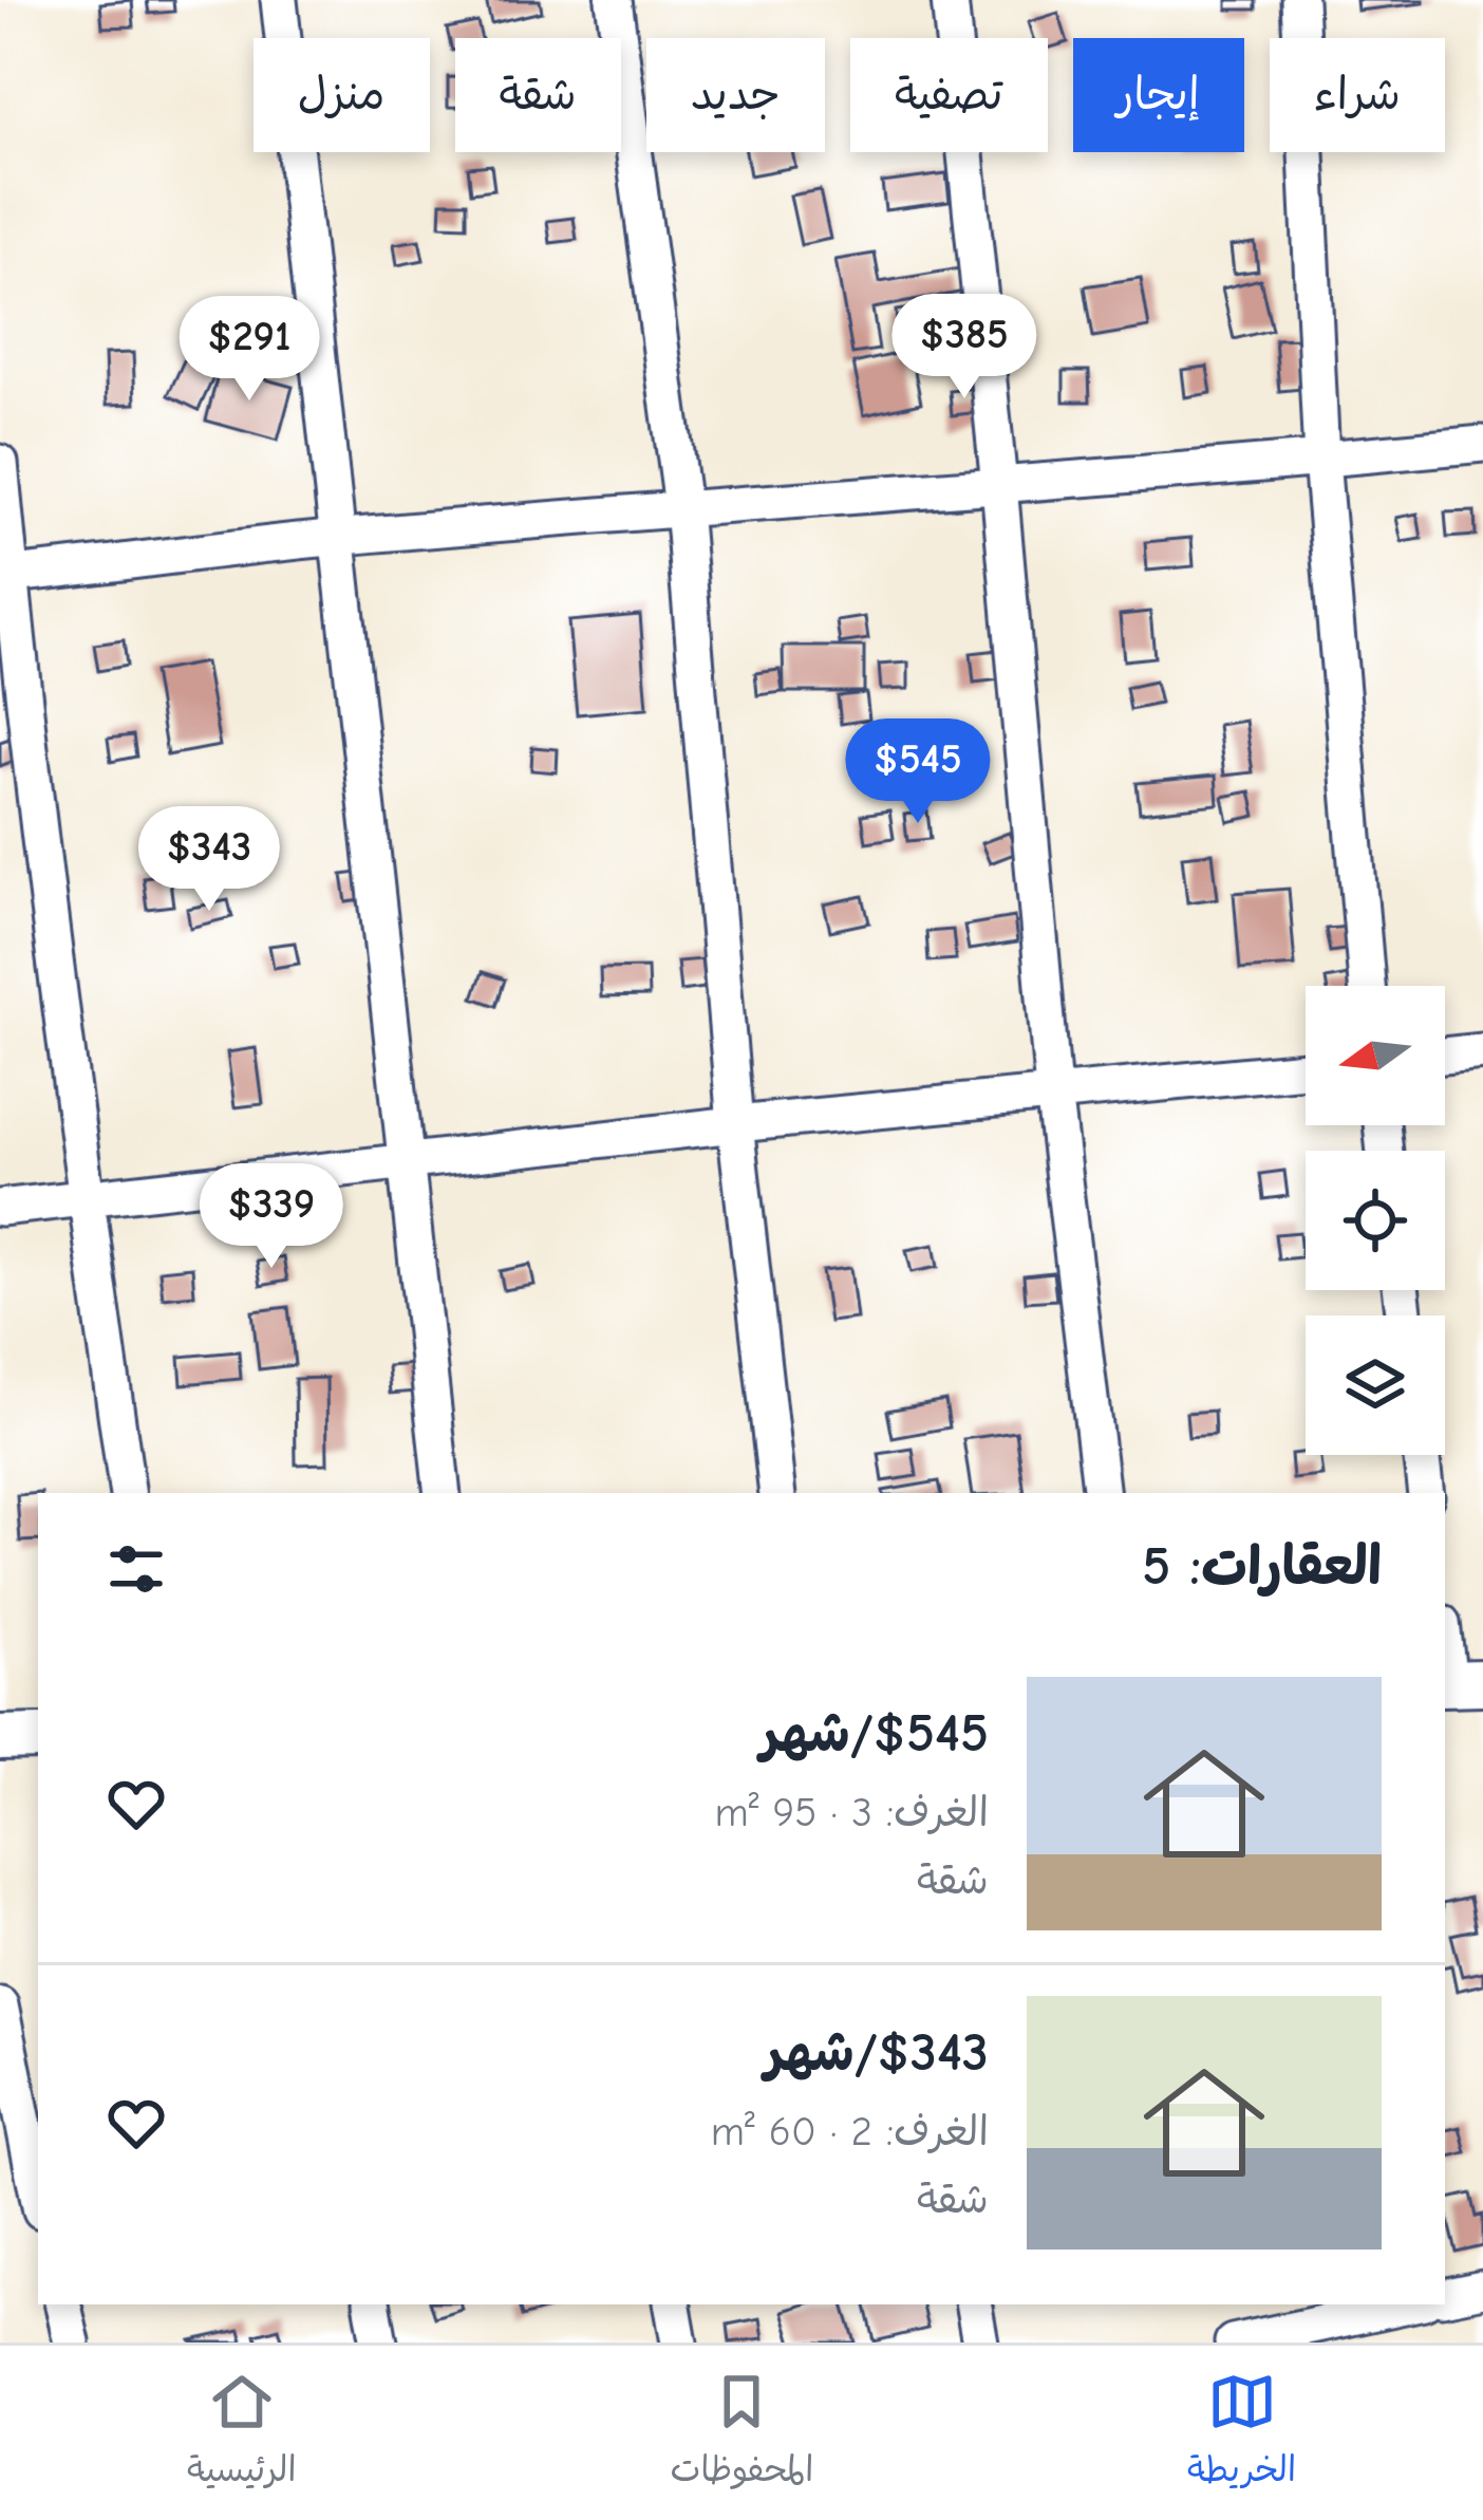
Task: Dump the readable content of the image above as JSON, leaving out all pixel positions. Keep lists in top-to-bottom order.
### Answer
{
  "north": "left",
  "page": {
    "chip": [
      "شراء",
      "إيجار",
      "تصفية",
      "جديد",
      "شقة",
      "منزل"
    ],
    "price": [
      "$385",
      "$291",
      "$545",
      "$343",
      "$339"
    ],
    "heading": "العقارات: 5",
    "list": [
      {
        "name": "$545/شهر",
        "note": "الغرف: 3 · 95 m² · شقة"
      },
      {
        "name": "$343/شهر",
        "note": "الغرف: 2 · 60 m² · شقة"
      }
    ],
    "tabs": ["الخريطة", "المحفوظات", "الرئيسية"]
  }
}
